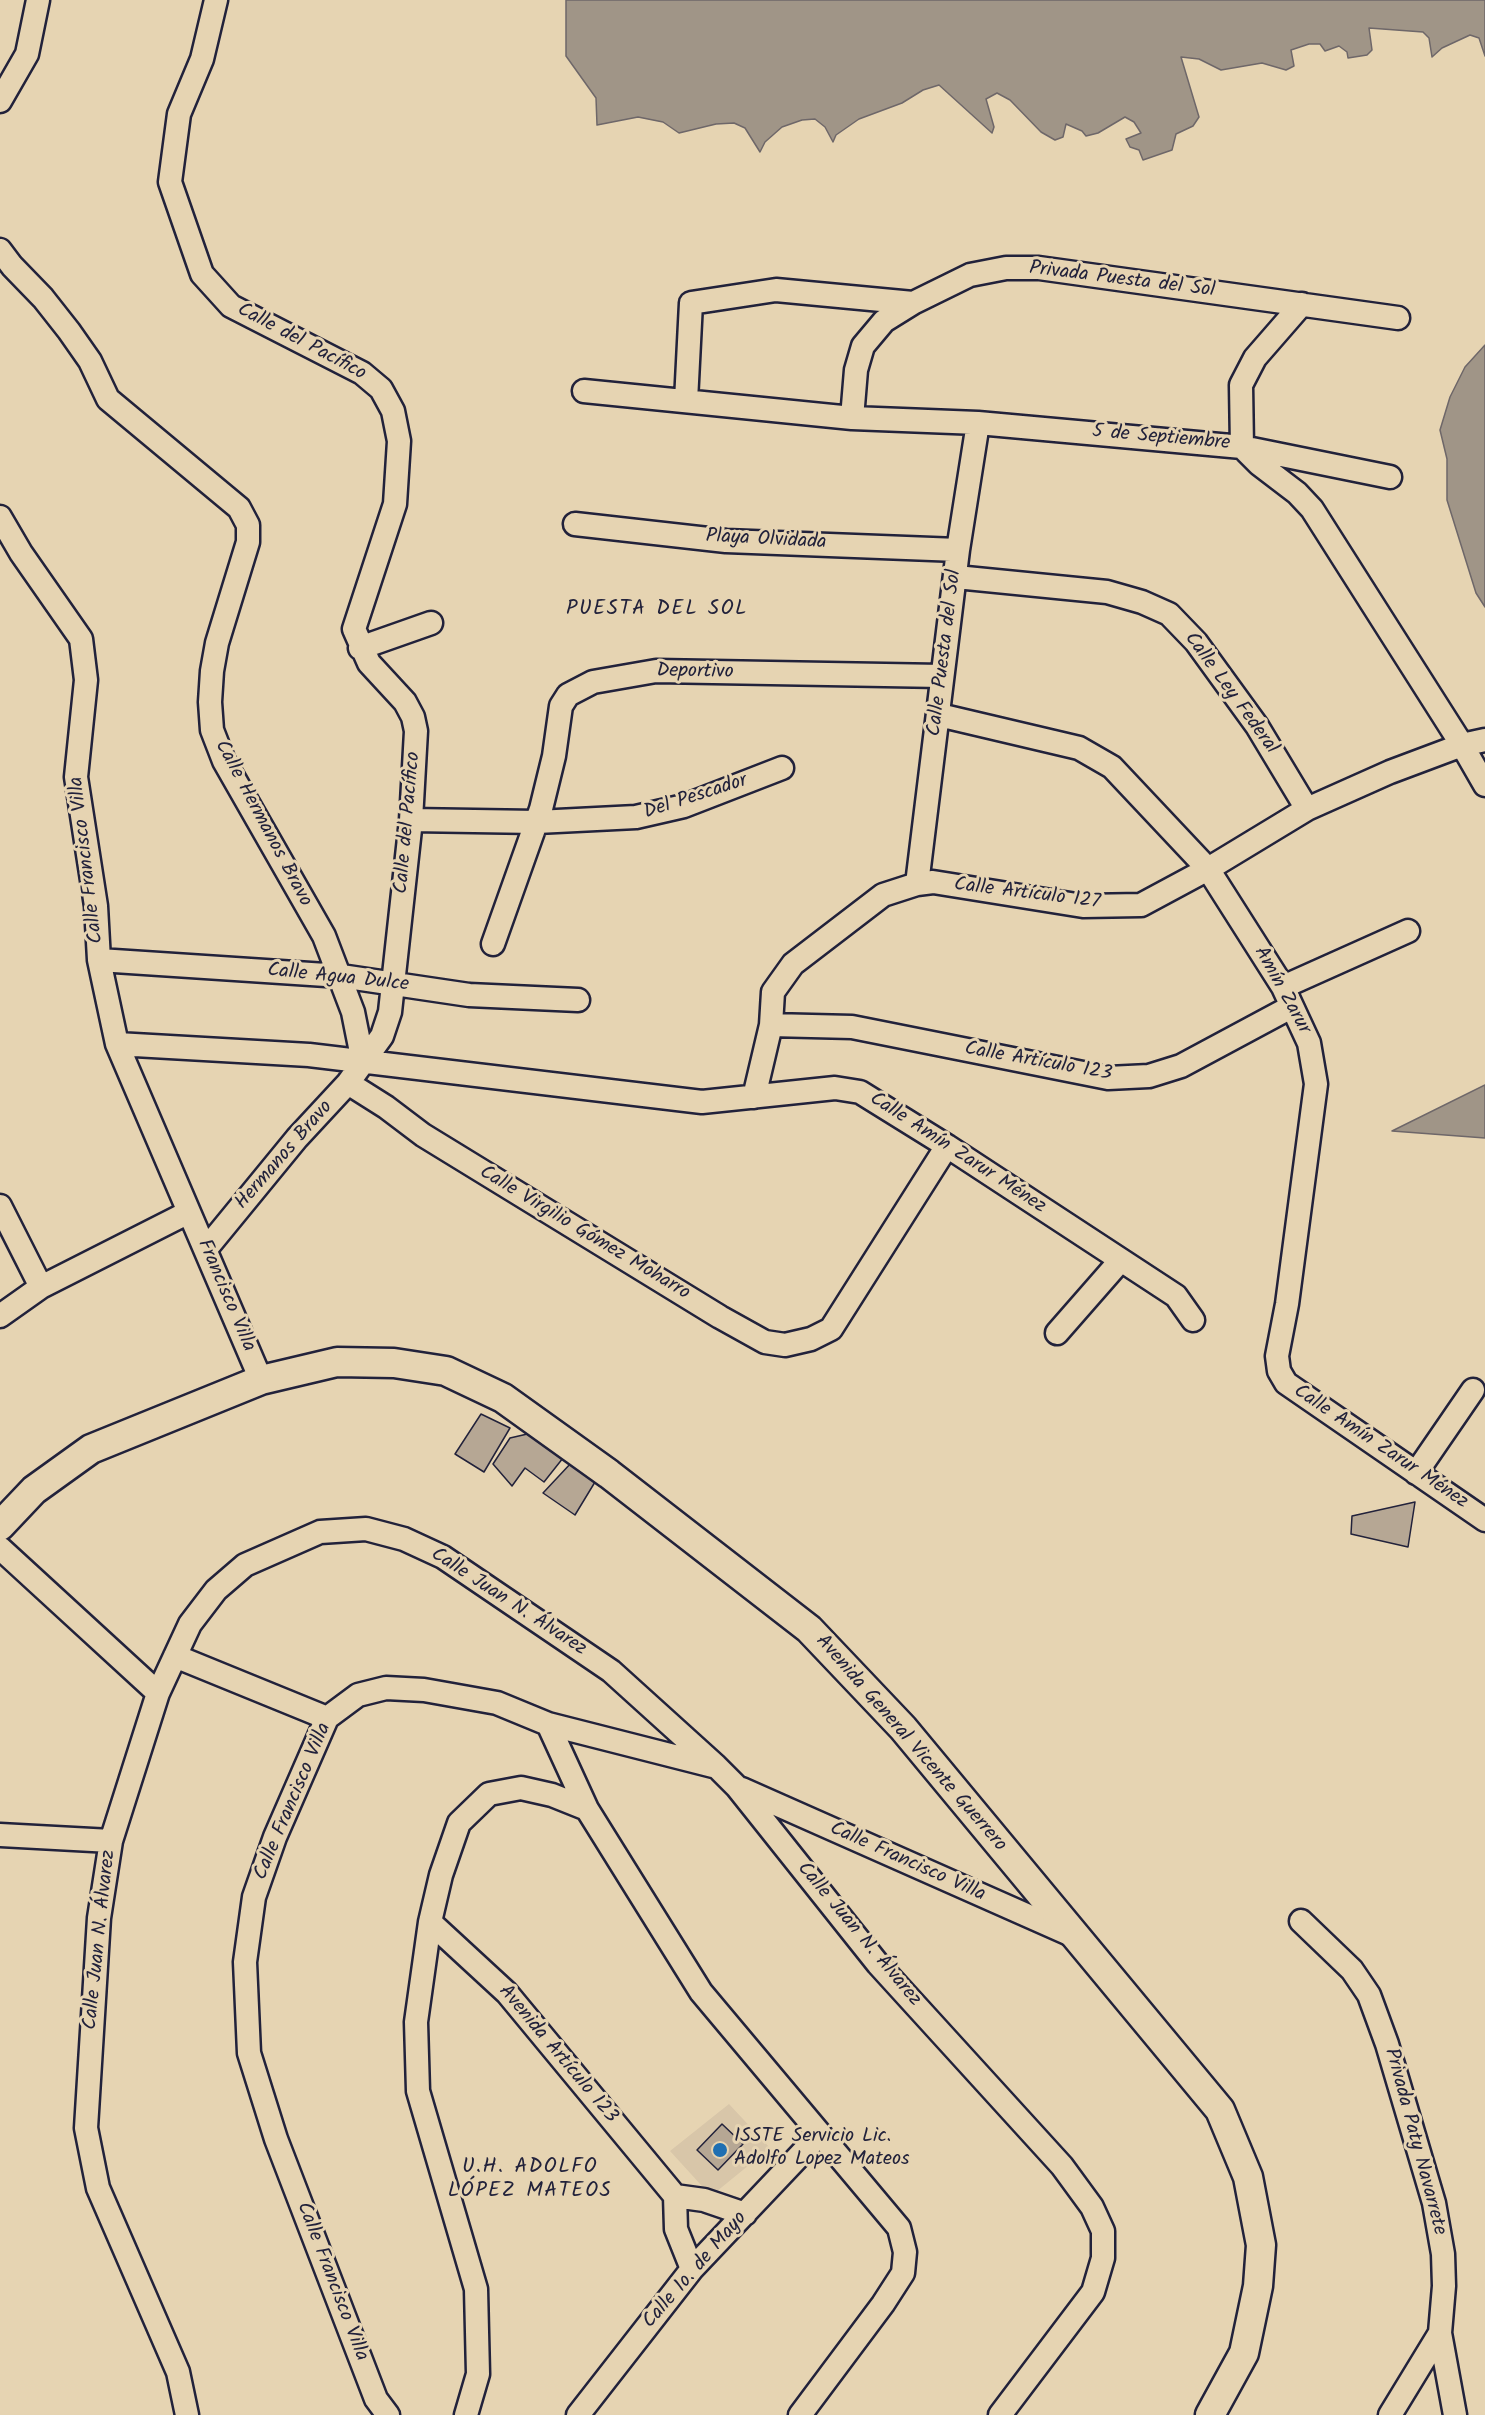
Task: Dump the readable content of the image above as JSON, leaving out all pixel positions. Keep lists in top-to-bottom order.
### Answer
{
  "streets": {
    "street": [
      "Privada Puesta del Sol",
      "Calle del Pacífico",
      "5 de Septiembre",
      "Playa Olvidada",
      "Calle Puesta del Sol",
      "Deportivo",
      "Calle Ley Federal",
      "Del Pescador",
      "Calle Hermanos Bravo",
      "Calle Francisco Villa",
      "Calle Artículo 127",
      "Calle Agua Dulce",
      "Amín Zarur",
      "Calle Artículo 123",
      "Calle Amín Zarur Ménez",
      "Hermanos Bravo",
      "Calle Virgilio Gómez Moharro",
      "Francisco Villa",
      "Calle Juan N. Álvarez",
      "Avenida General Vicente Guerrero",
      "Avenida Artículo 123",
      "Privada Paty Navarrete",
      "Calle 1o. de Mayo"
    ]
  },
  "crossings": [
    ["Calle del Pacífico", "Calle Hermanos Bravo"],
    ["Calle del Pacífico", "Calle Agua Dulce"],
    ["Calle del Pacífico", "Calle Amín Zarur Ménez"],
    ["Calle del Pacífico", "Hermanos Bravo"],
    ["5 de Septiembre", "Calle Puesta del Sol"],
    ["5 de Septiembre", "Calle Artículo 127"],
    ["Playa Olvidada", "Calle Puesta del Sol"],
    ["Calle Puesta del Sol", "Deportivo"],
    ["Calle Puesta del Sol", "Calle Ley Federal"],
    ["Calle Puesta del Sol", "Calle Artículo 127"],
    ["Calle Puesta del Sol", "Amín Zarur"],
    ["Deportivo", "Del Pescador"],
    ["Calle Ley Federal", "Calle Artículo 127"],
    ["Calle Hermanos Bravo", "Calle Agua Dulce"],
    ["Calle Hermanos Bravo", "Calle Amín Zarur Ménez"],
    ["Calle Hermanos Bravo", "Hermanos Bravo"],
    ["Calle Francisco Villa", "Calle Agua Dulce"],
    ["Calle Francisco Villa", "Calle Amín Zarur Ménez"],
    ["Calle Francisco Villa", "Francisco Villa"],
    ["Calle Francisco Villa", "Calle Juan N. Álvarez"],
    ["Calle Francisco Villa", "Avenida General Vicente Guerrero"],
    ["Calle Artículo 127", "Amín Zarur"],
    ["Calle Artículo 127", "Calle Artículo 123"],
    ["Amín Zarur", "Calle Artículo 123"],
    ["Amín Zarur", "Calle Amín Zarur Ménez"],
    ["Calle Amín Zarur Ménez", "Hermanos Bravo"],
    ["Calle Amín Zarur Ménez", "Calle Virgilio Gómez Moharro"],
    ["Hermanos Bravo", "Calle Virgilio Gómez Moharro"],
    ["Hermanos Bravo", "Francisco Villa"],
    ["Francisco Villa", "Avenida General Vicente Guerrero"]
  ],
  "districts": ["PUESTA DEL SOL", "U.H. ADOLFO LÓPEZ MATEOS"],
  "places": ["ISSTE Servicio Lic. Adolfo Lopez Mateos"]
}
